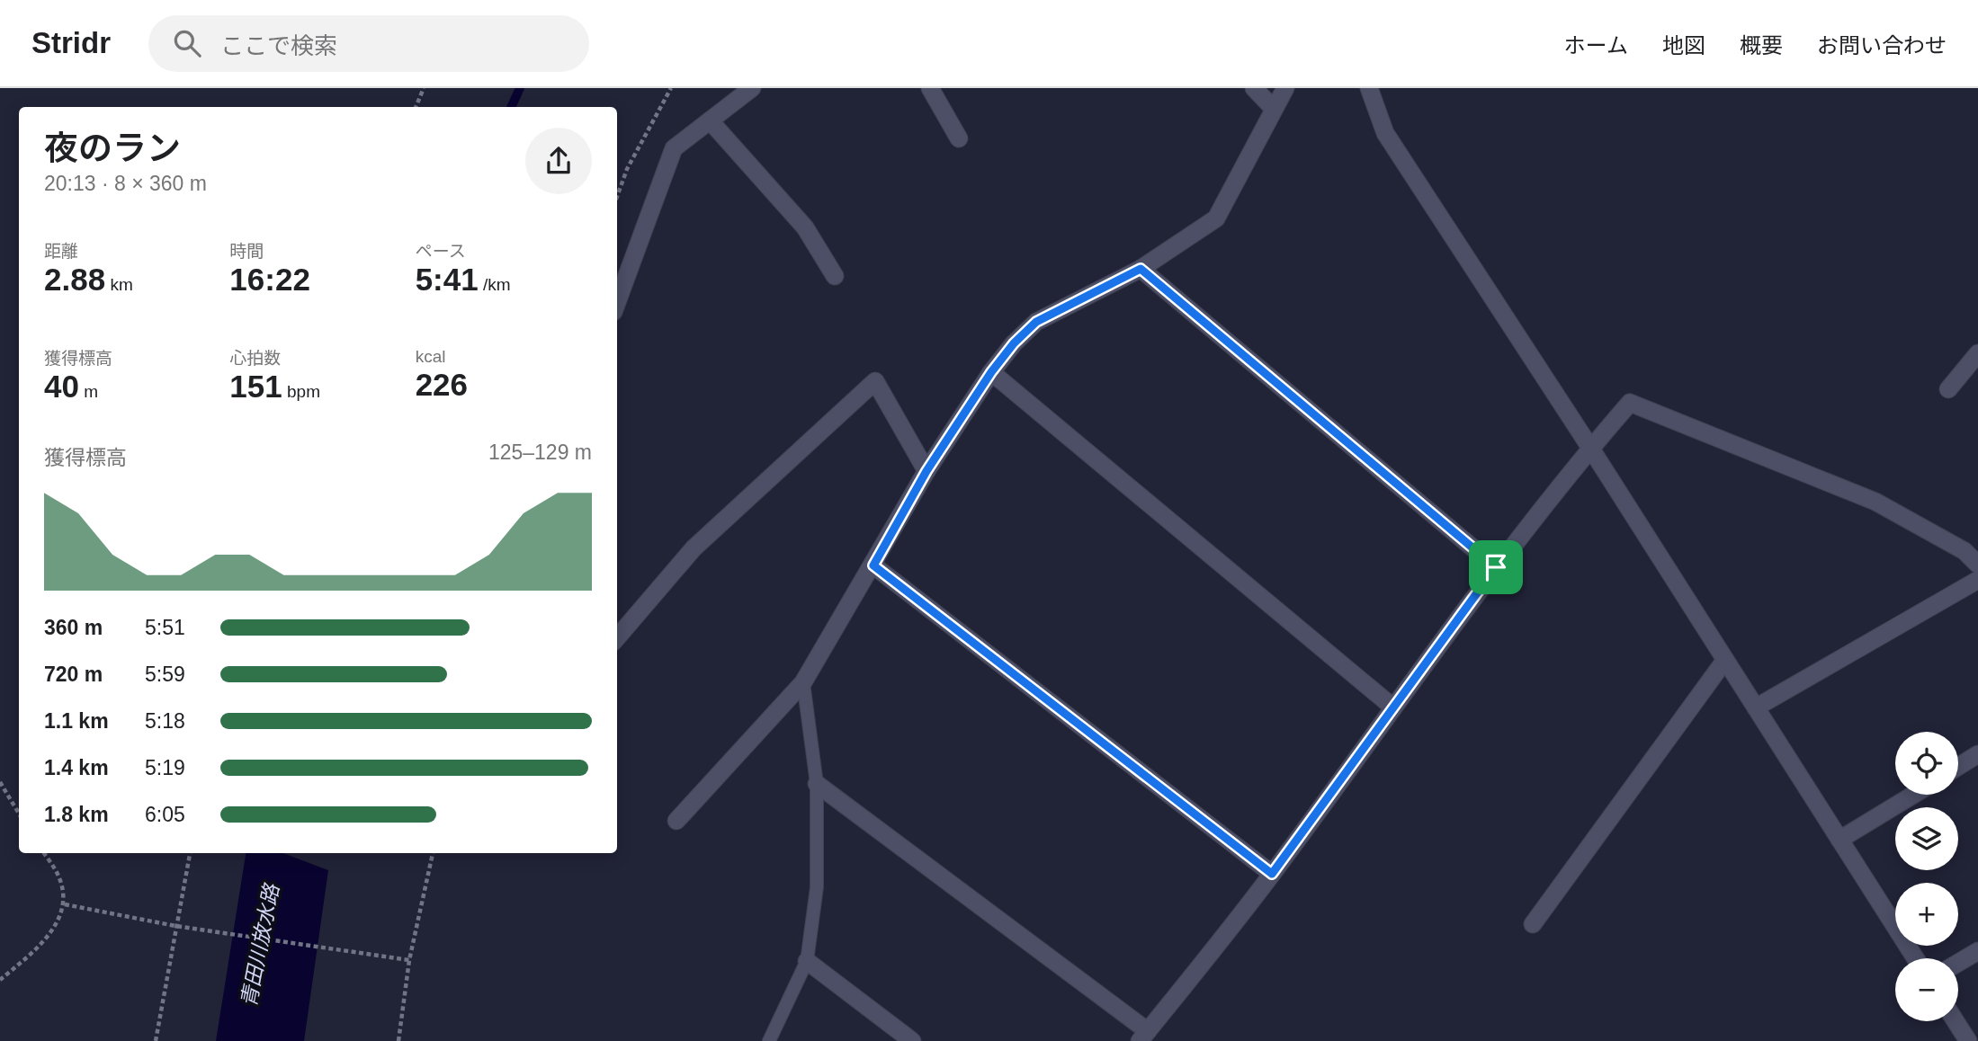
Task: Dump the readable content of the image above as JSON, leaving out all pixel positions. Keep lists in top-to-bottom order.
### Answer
{
  "water": ["青田川放水路"],
  "page": {
    "header": "Stridr",
    "search": "ここで検索",
    "nav": [
      "ホーム",
      "地図",
      "概要",
      "お問い合わせ"
    ],
    "heading": ["夜のラン", "20:13 · 8 × 360 m"],
    "stats": [
      ["距離", "2.88 km"],
      ["時間", "16:22"],
      ["ペース", "5:41 /km"],
      ["獲得標高", "40 m"],
      ["心拍数", "151 bpm"],
      ["kcal", "226"]
    ],
    "chart": ["獲得標高", "125–129 m"],
    "list": [
      {
        "name": "360 m",
        "note": "5:51"
      },
      {
        "name": "720 m",
        "note": "5:59"
      },
      {
        "name": "1.1 km",
        "note": "5:18"
      },
      {
        "name": "1.4 km",
        "note": "5:19"
      },
      {
        "name": "1.8 km",
        "note": "6:05"
      }
    ],
    "map_buttons": ["+", "−"]
  }
}
